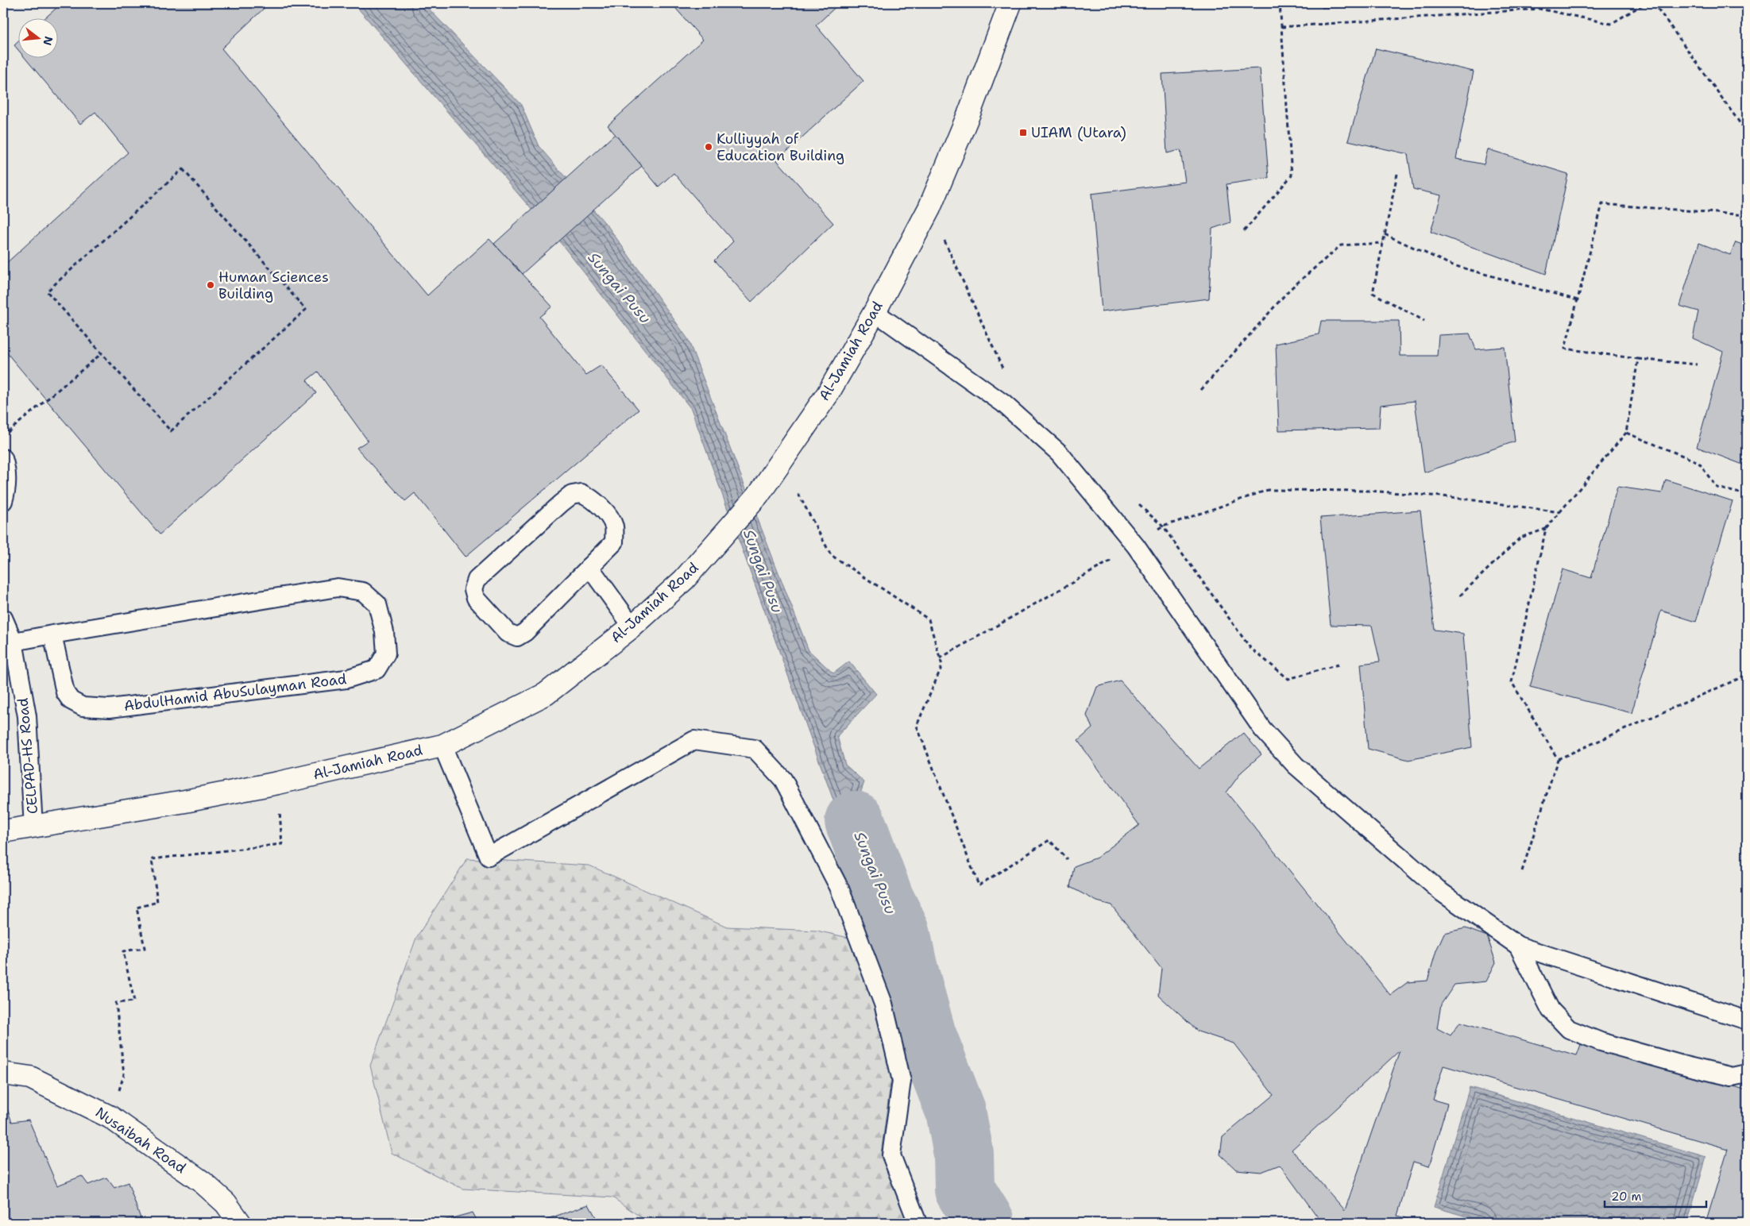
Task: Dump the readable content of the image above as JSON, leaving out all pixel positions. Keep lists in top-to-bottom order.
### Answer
{
  "streets": {
    "street": ["Al-Jamiah Road", "Nusaibah Road"],
    "lane": ["AbdulHamid AbuSulayman Road", "CELPAD-HS Road"]
  },
  "crossings": [
    ["Al-Jamiah Road", "CELPAD-HS Road"],
    ["AbdulHamid AbuSulayman Road", "CELPAD-HS Road"]
  ],
  "water": ["Sungai Pusu"],
  "places": {
    "transit": ["UIAM (Utara)"],
    "other": ["Kulliyyah of Education Building", "Human Sciences Building"]
  },
  "scale_bar": "20 m",
  "north": "right"
}
